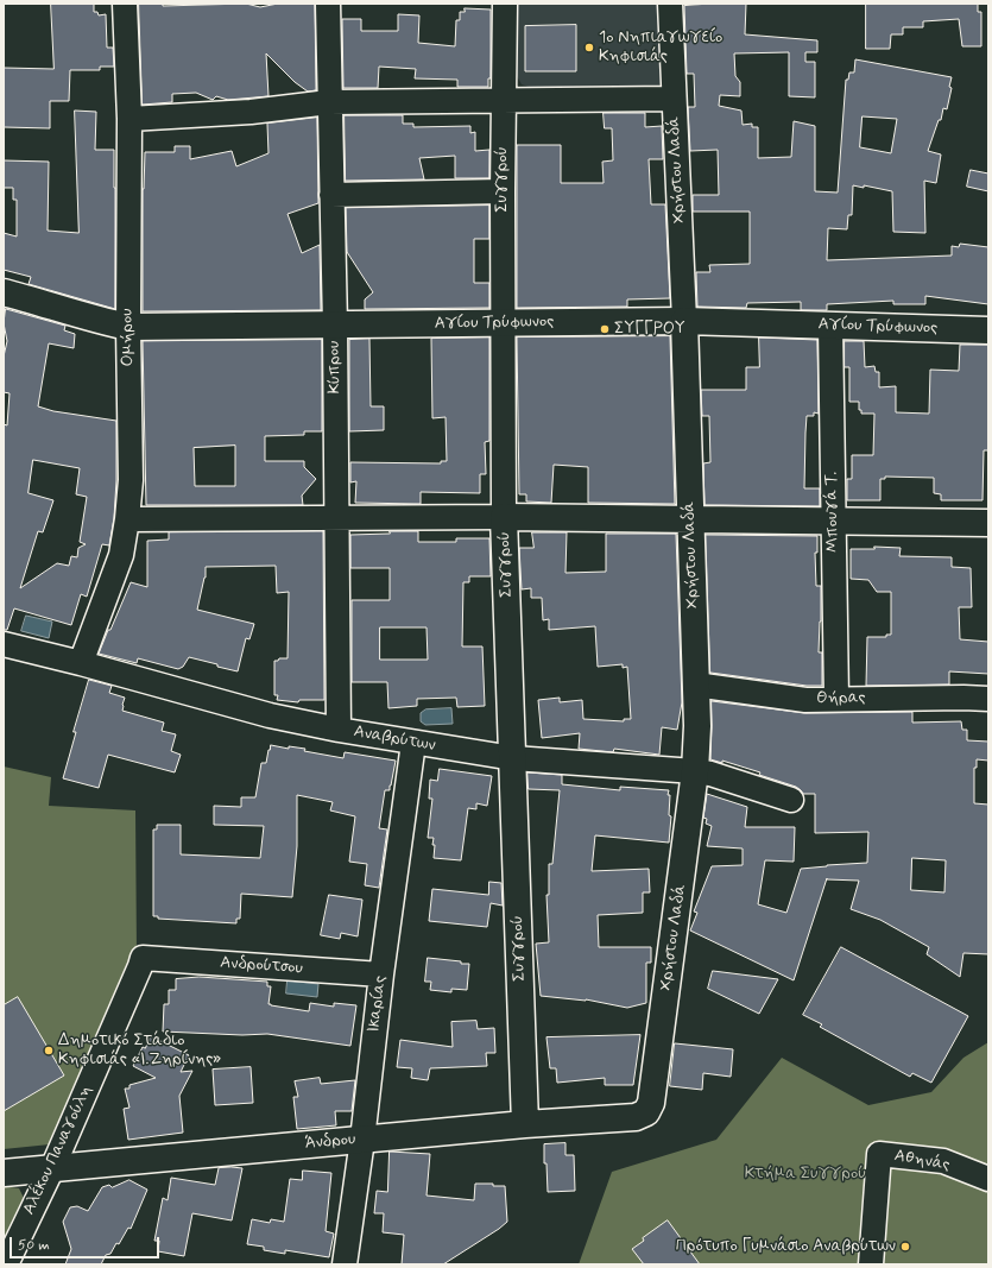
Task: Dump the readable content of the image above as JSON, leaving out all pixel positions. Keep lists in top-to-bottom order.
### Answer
{
  "streets": {
    "main road": [
      "Χρήστου Λαδά",
      "Συγγρού",
      "Αγίου Τρύφωνος",
      "Άνδρου"
    ],
    "street": [
      "Ομήρου",
      "Κύπρου",
      "Μπουγά Τ.",
      "Θήρας",
      "Αναβρύτων",
      "Ανδρούτσου",
      "Ικαρίας",
      "Αλέκου Παναγούλη",
      "Αθηνάς"
    ]
  },
  "crossings": [
    ["Χρήστου Λαδά", "Αγίου Τρύφωνος"],
    ["Χρήστου Λαδά", "Θήρας"],
    ["Χρήστου Λαδά", "Αναβρύτων"],
    ["Χρήστου Λαδά", "Άνδρου"],
    ["Συγγρού", "Αγίου Τρύφωνος"],
    ["Συγγρού", "Αναβρύτων"],
    ["Συγγρού", "Άνδρου"],
    ["Αγίου Τρύφωνος", "Ομήρου"],
    ["Αγίου Τρύφωνος", "Κύπρου"],
    ["Αγίου Τρύφωνος", "Μπουγά Τ."],
    ["Ομήρου", "Αναβρύτων"],
    ["Κύπρου", "Αναβρύτων"],
    ["Μπουγά Τ.", "Θήρας"],
    ["Αναβρύτων", "Ικαρίας"],
    ["Ανδρούτσου", "Ικαρίας"],
    ["Ανδρούτσου", "Αλέκου Παναγούλη"],
    ["Ικαρίας", "Άνδρου"],
    ["Άνδρου", "Αλέκου Παναγούλη"]
  ],
  "parks": ["Κτήμα Συγγρού"],
  "places": [
    "1ο Νηπιαγωγείο Κηφισιάς",
    "ΣΥΓΓΡΟΥ",
    "Δημοτικό Στάδιο Κηφισιάς «Ι.Ζηρίνης»",
    "Πρότυπο Γυμνάσιο Αναβρύτων"
  ],
  "scale_bar": "50 m"
}
